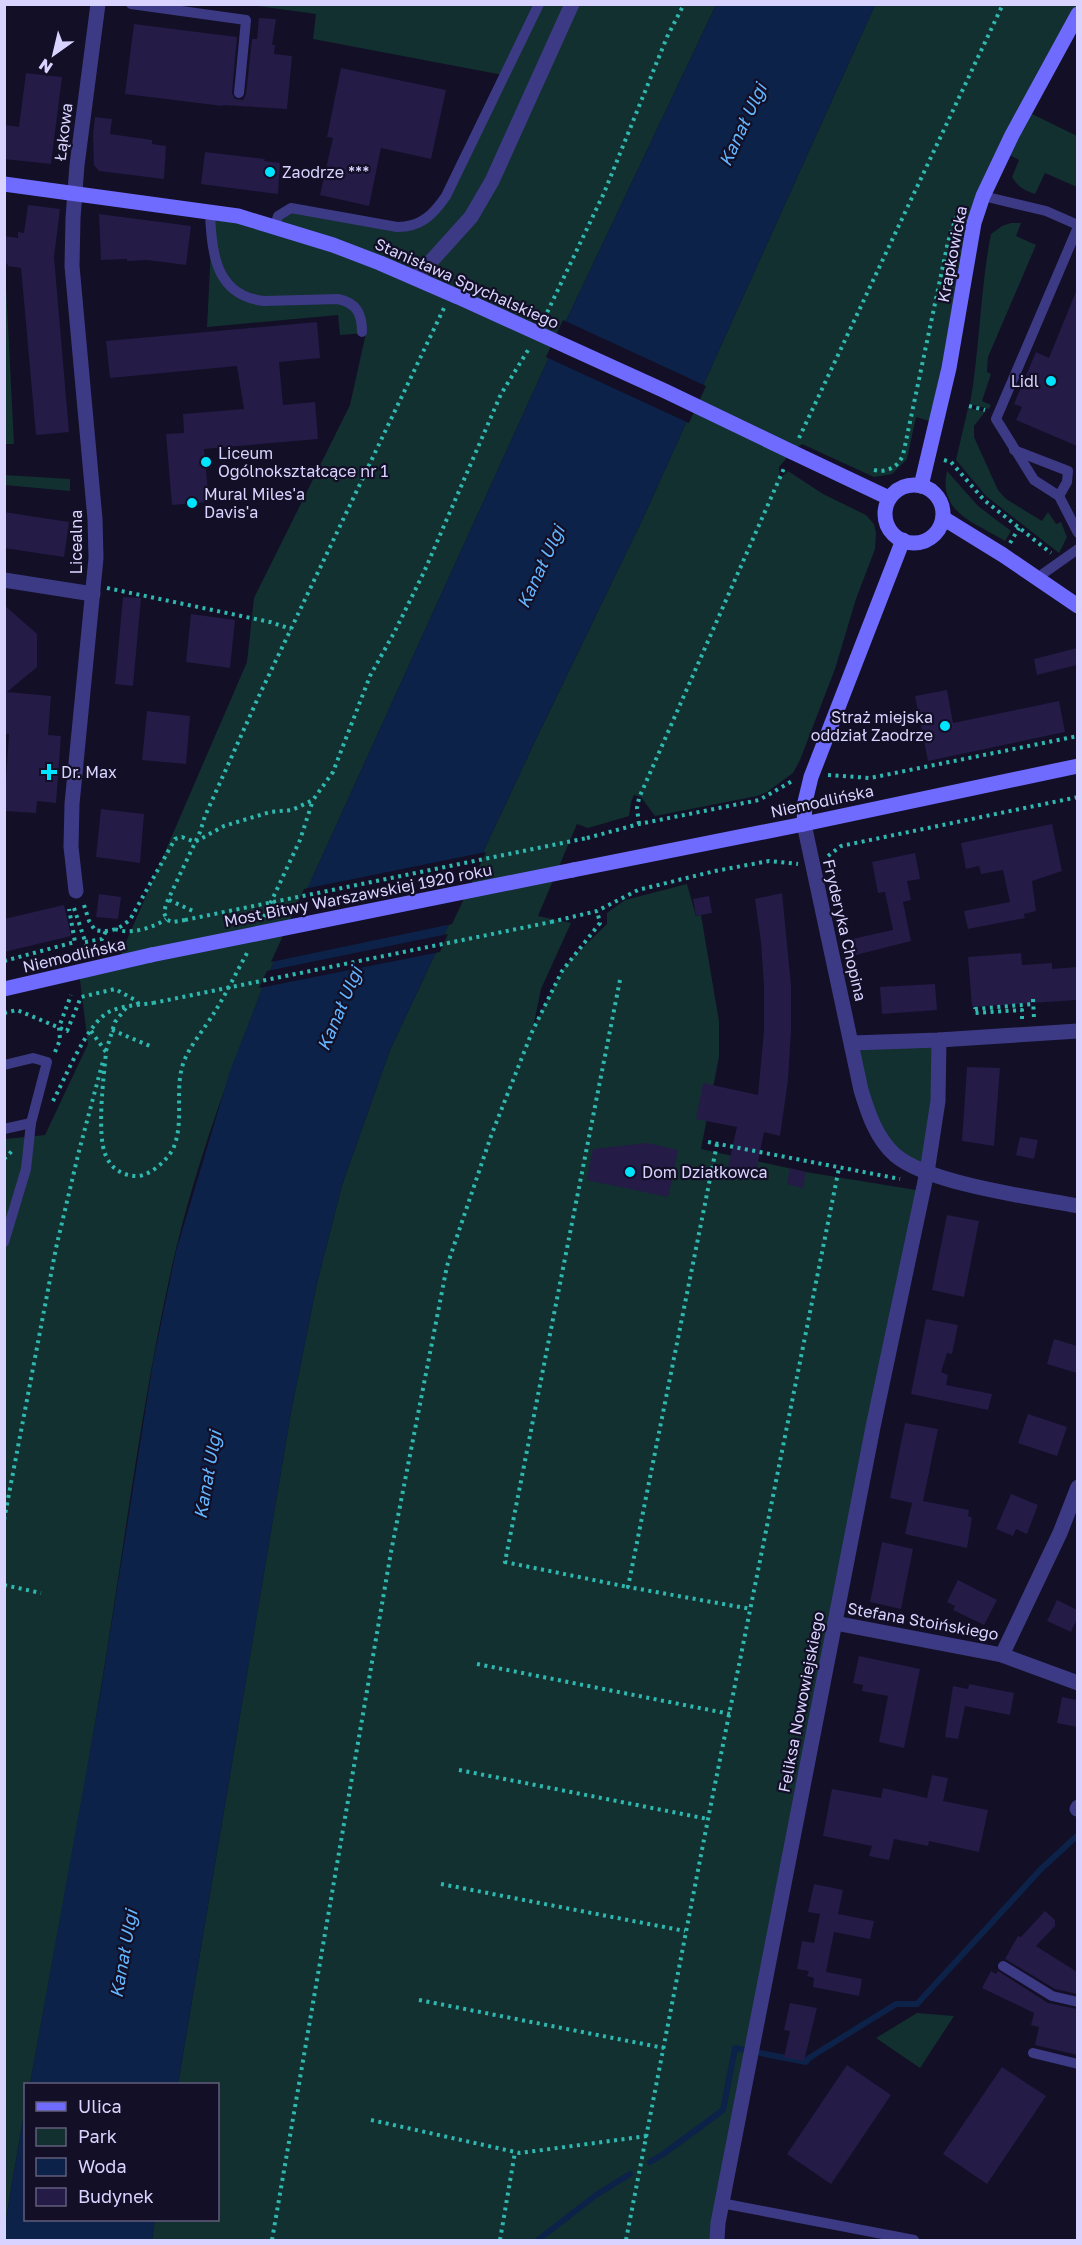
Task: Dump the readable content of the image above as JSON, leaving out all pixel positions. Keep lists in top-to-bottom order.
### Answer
{
  "streets": {
    "street": [
      "Łąkowa",
      "Krapkowicka",
      "Stanisława Spychalskiego",
      "Licealna",
      "Niemodlińska",
      "Most Bitwy Warszawskiej 1920 roku",
      "Fryderyka Chopina",
      "Stefana Stoińskiego",
      "Feliksa Nowowiejskiego"
    ]
  },
  "crossings": [
    ["Łąkowa", "Stanisława Spychalskiego"],
    ["Łąkowa", "Licealna"],
    ["Krapkowicka", "Stanisława Spychalskiego"],
    ["Stanisława Spychalskiego", "Licealna"],
    ["Niemodlińska", "Most Bitwy Warszawskiej 1920 roku"],
    ["Niemodlińska", "Fryderyka Chopina"],
    ["Fryderyka Chopina", "Feliksa Nowowiejskiego"],
    ["Stefana Stoińskiego", "Feliksa Nowowiejskiego"]
  ],
  "water": ["Kanał Ulgi"],
  "places": {
    "other": [
      "Zaodrze ***",
      "Lidl",
      "Liceum Ogólnokształcące nr 1",
      "Mural Miles'a Davis'a",
      "Straż miejska oddział Zaodrze",
      "Dom Działkowca"
    ],
    "health": ["Dr. Max"]
  },
  "legend": [
    "Ulica",
    "Park",
    "Woda",
    "Budynek"
  ],
  "north": "bottom left"
}
